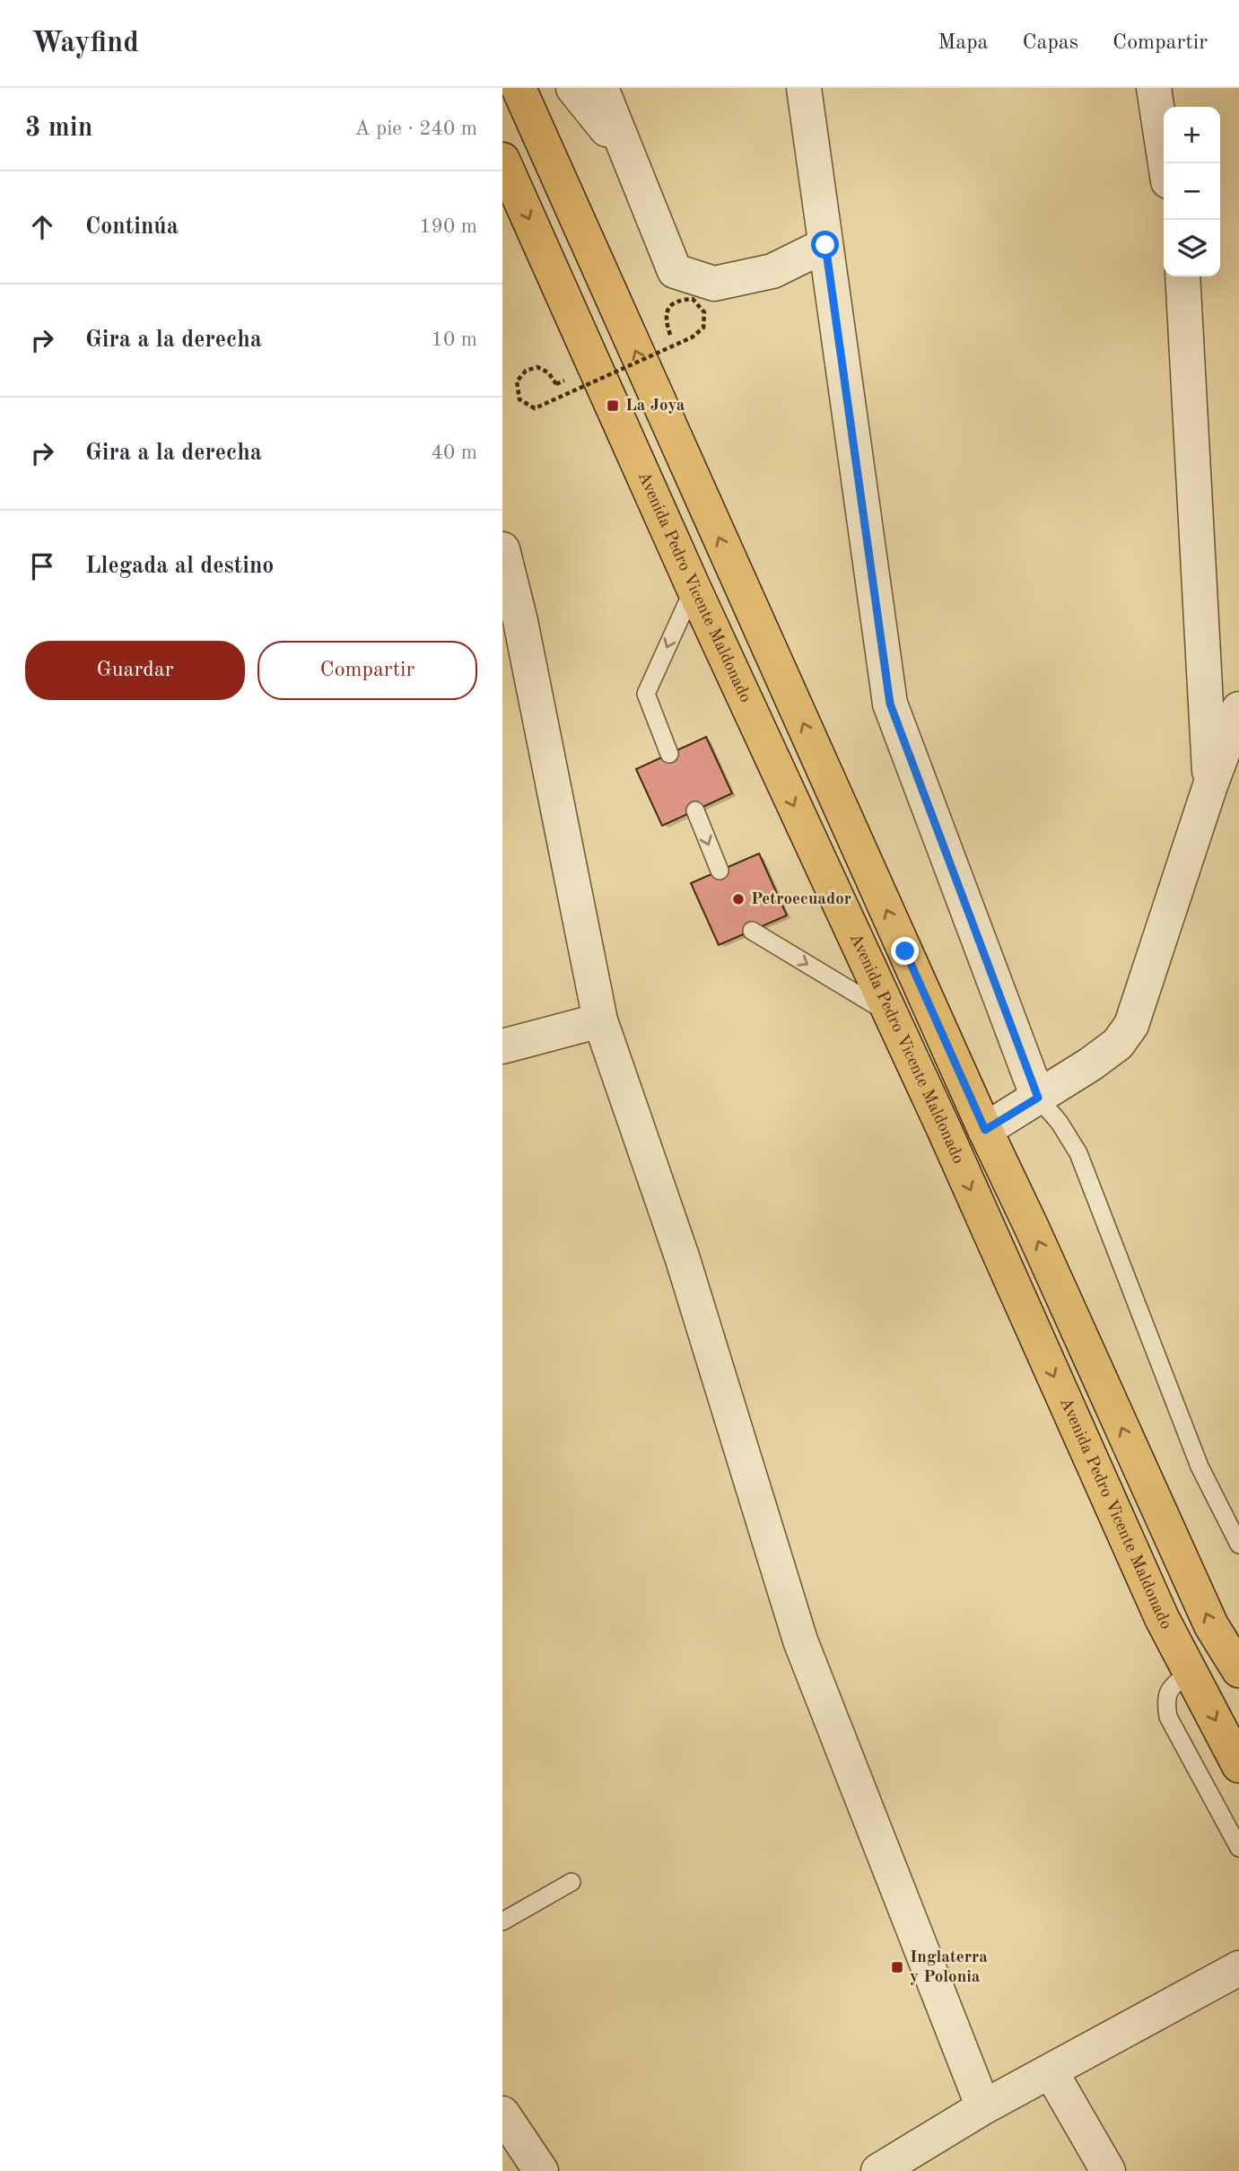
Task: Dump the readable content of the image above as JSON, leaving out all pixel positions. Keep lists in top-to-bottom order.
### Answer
{
  "streets": {
    "main road": ["Avenida Pedro Vicente Maldonado"]
  },
  "places": {
    "transit": ["La Joya", "Inglaterra y Polonia"],
    "other": ["Petroecuador"]
  },
  "page": {
    "header": "Wayfind",
    "nav": ["Mapa", "Capas", "Compartir"],
    "heading": ["3 min", "A pie · 240 m"],
    "map_buttons": ["+", "−"],
    "list": [
      ["Continúa", "190 m"],
      ["Gira a la derecha", "10 m"],
      ["Gira a la derecha", "40 m"],
      "Llegada al destino"
    ],
    "buttons": ["Guardar", "Compartir"]
  }
}
